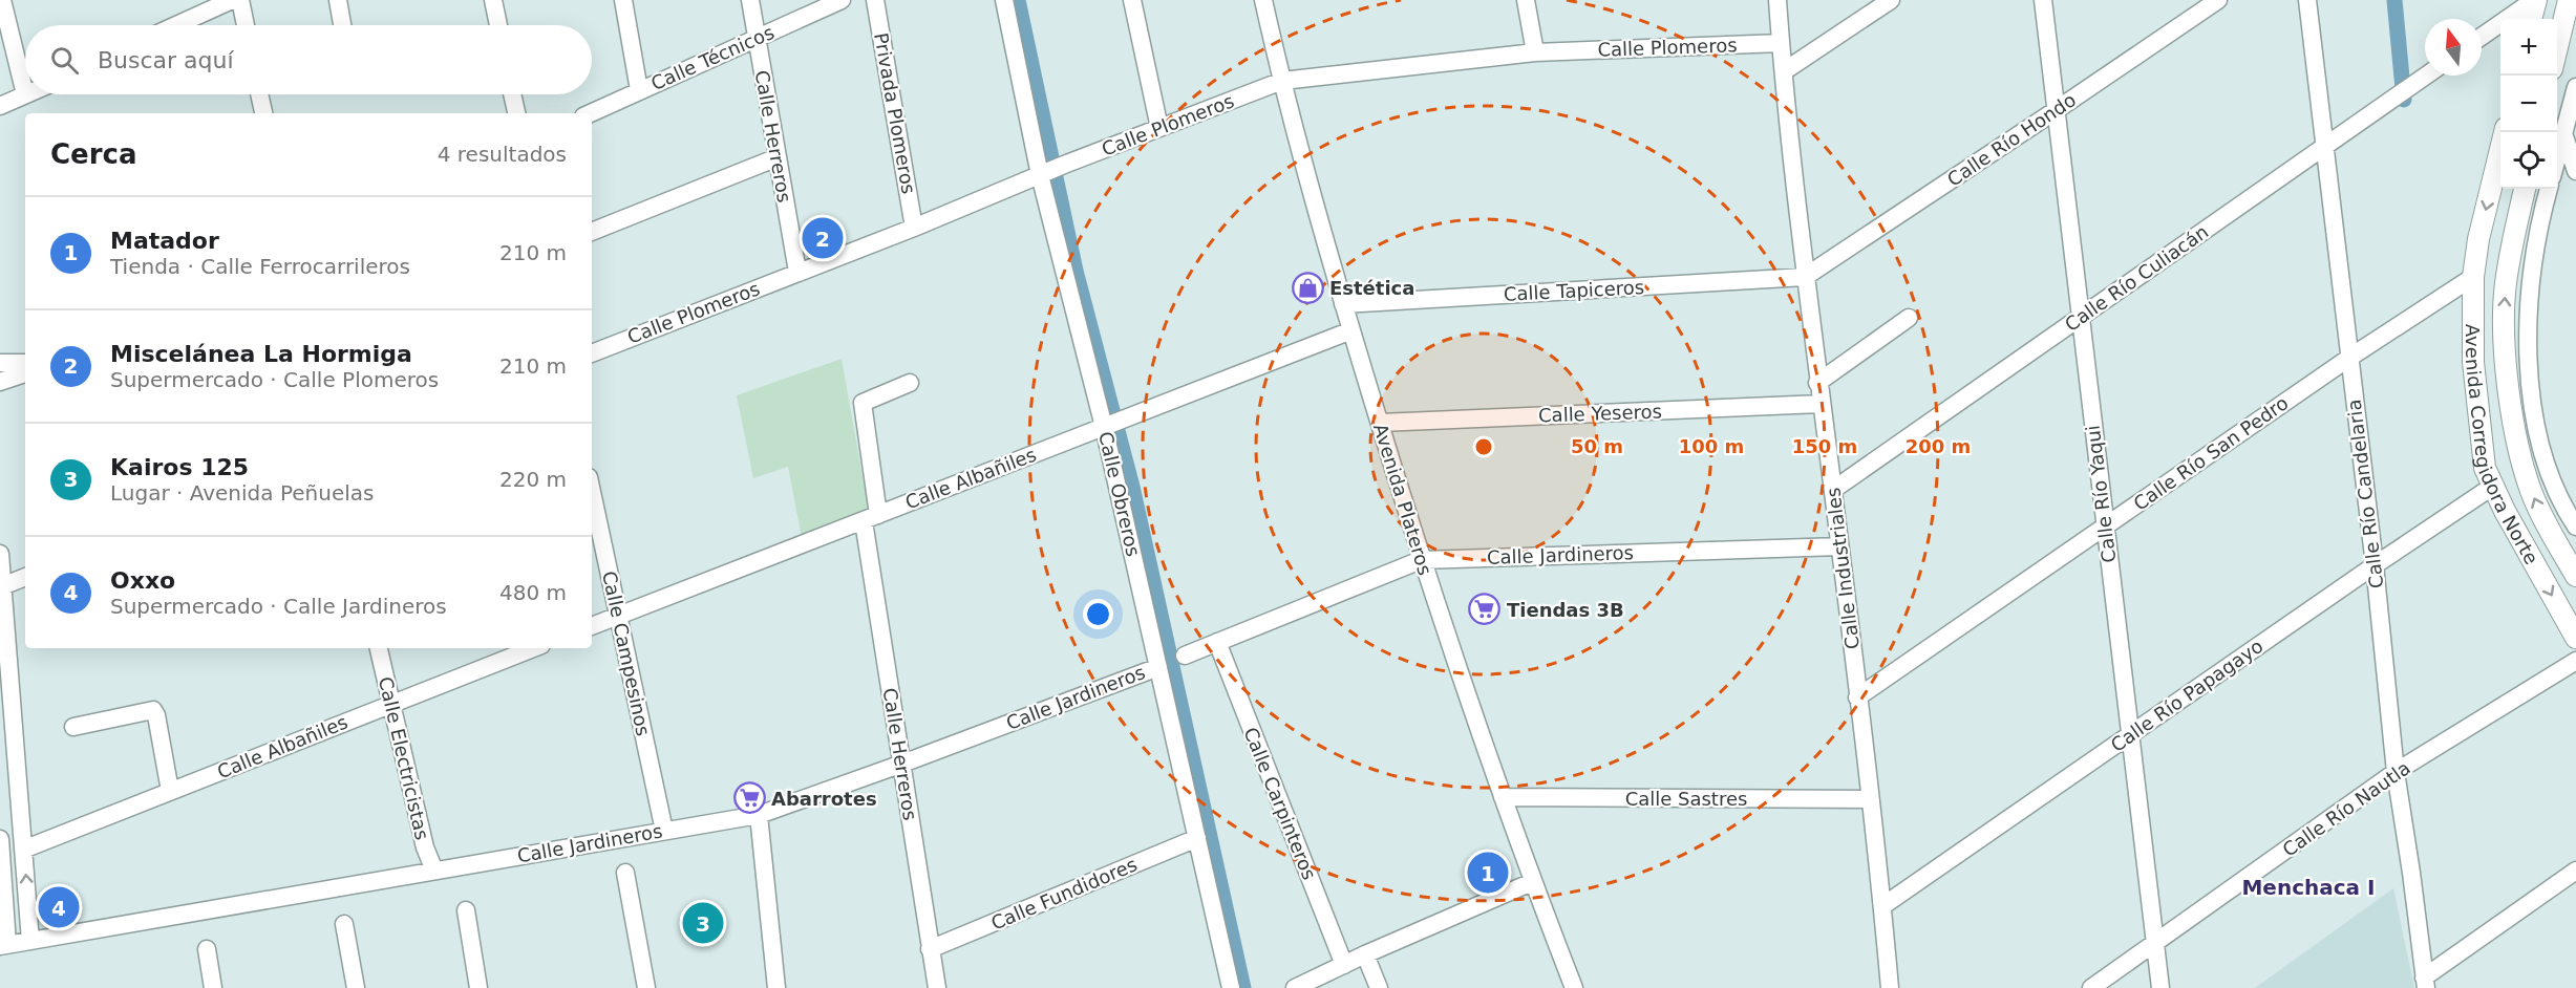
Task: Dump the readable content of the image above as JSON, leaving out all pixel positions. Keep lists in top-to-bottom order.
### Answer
{
  "streets": {
    "main road": ["Avenida Corregidora Norte"],
    "street": [
      "Calle Plomeros",
      "Calle Técnicos",
      "Privada Plomeros",
      "Calle Herreros",
      "Calle Río Hondo",
      "Calle Río Culiacán",
      "Calle Tapiceros",
      "Calle Yeseros",
      "Calle Río San Pedro",
      "Calle Albañiles",
      "Calle Obreros",
      "Calle Río Yaqui",
      "Calle Río Candelaria",
      "Avenida Plateros",
      "Calle Jardineros",
      "Calle Industriales",
      "Calle Campesinos",
      "Calle Río Papagayo",
      "Calle Electricistas",
      "Calle Sastres",
      "Calle Carpinteros",
      "Calle Río Nautla",
      "Calle Fundidores"
    ]
  },
  "crossings": [
    ["Calle Plomeros", "Privada Plomeros"],
    ["Calle Plomeros", "Calle Herreros"],
    ["Calle Plomeros", "Calle Obreros"],
    ["Calle Plomeros", "Avenida Plateros"],
    ["Calle Plomeros", "Calle Industriales"],
    ["Calle Técnicos", "Calle Herreros"],
    ["Calle Herreros", "Calle Albañiles"],
    ["Calle Herreros", "Calle Jardineros"],
    ["Calle Herreros", "Calle Fundidores"],
    ["Calle Río Hondo", "Calle Tapiceros"],
    ["Calle Río Hondo", "Calle Río Yaqui"],
    ["Calle Río Hondo", "Calle Industriales"],
    ["Calle Río Culiacán", "Calle Río Yaqui"],
    ["Calle Río Culiacán", "Calle Río Candelaria"],
    ["Calle Río Culiacán", "Calle Industriales"],
    ["Calle Tapiceros", "Avenida Plateros"],
    ["Calle Tapiceros", "Calle Industriales"],
    ["Calle Yeseros", "Avenida Plateros"],
    ["Calle Yeseros", "Calle Industriales"],
    ["Avenida Corregidora Norte", "Calle Río San Pedro"],
    ["Avenida Corregidora Norte", "Calle Río Papagayo"],
    ["Calle Río San Pedro", "Calle Río Yaqui"],
    ["Calle Río San Pedro", "Calle Río Candelaria"],
    ["Calle Río San Pedro", "Calle Industriales"],
    ["Calle Albañiles", "Calle Obreros"],
    ["Calle Albañiles", "Avenida Plateros"],
    ["Calle Albañiles", "Calle Campesinos"],
    ["Calle Albañiles", "Calle Electricistas"],
    ["Calle Obreros", "Calle Jardineros"],
    ["Calle Obreros", "Calle Fundidores"],
    ["Calle Río Yaqui", "Calle Río Papagayo"],
    ["Calle Río Yaqui", "Calle Río Nautla"],
    ["Calle Río Candelaria", "Calle Río Papagayo"],
    ["Calle Río Candelaria", "Calle Río Nautla"],
    ["Avenida Plateros", "Calle Jardineros"],
    ["Avenida Plateros", "Calle Sastres"],
    ["Calle Jardineros", "Calle Industriales"],
    ["Calle Jardineros", "Calle Campesinos"],
    ["Calle Jardineros", "Calle Electricistas"],
    ["Calle Jardineros", "Calle Carpinteros"],
    ["Calle Industriales", "Calle Río Papagayo"],
    ["Calle Industriales", "Calle Sastres"]
  ],
  "districts": ["Menchaca I"],
  "places": {
    "shop": ["Estética"],
    "supermarket": ["Tiendas 3B", "Abarrotes"]
  },
  "north": "top",
  "page": {
    "map_buttons": ["+", "−"],
    "search": "Buscar aquí",
    "heading": ["Cerca", "4 resultados"],
    "list": [
      {
        "mark": "1",
        "name": "Matador",
        "note": "Tienda · Calle Ferrocarrileros",
        "value": "210 m"
      },
      {
        "mark": "2",
        "name": "Miscelánea La Hormiga",
        "note": "Supermercado · Calle Plomeros",
        "value": "210 m"
      },
      {
        "mark": "3",
        "name": "Kairos 125",
        "note": "Lugar · Avenida Peñuelas",
        "value": "220 m"
      },
      {
        "mark": "4",
        "name": "Oxxo",
        "note": "Supermercado · Calle Jardineros",
        "value": "480 m"
      }
    ],
    "pins": [
      "2",
      "1",
      "4",
      "3"
    ]
  },
  "rings": [
    "50 m",
    "100 m",
    "150 m",
    "200 m"
  ]
}
